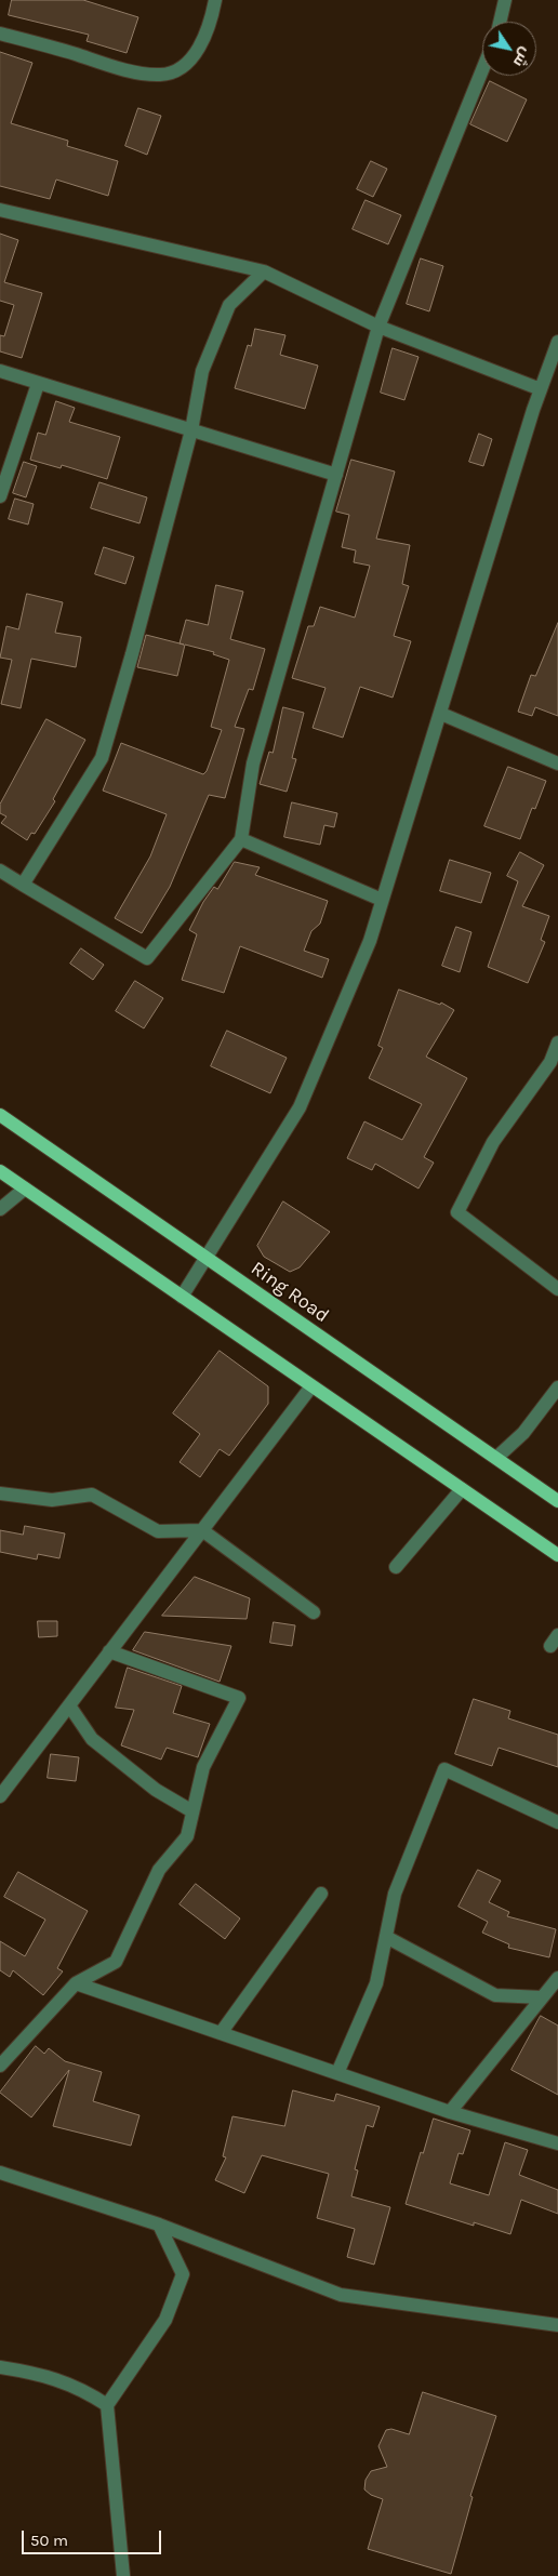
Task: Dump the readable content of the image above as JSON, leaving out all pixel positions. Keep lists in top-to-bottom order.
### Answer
{
  "streets": {
    "main road": ["Ring Road"]
  },
  "scale_bar": "50 m",
  "north": "bottom right"
}
